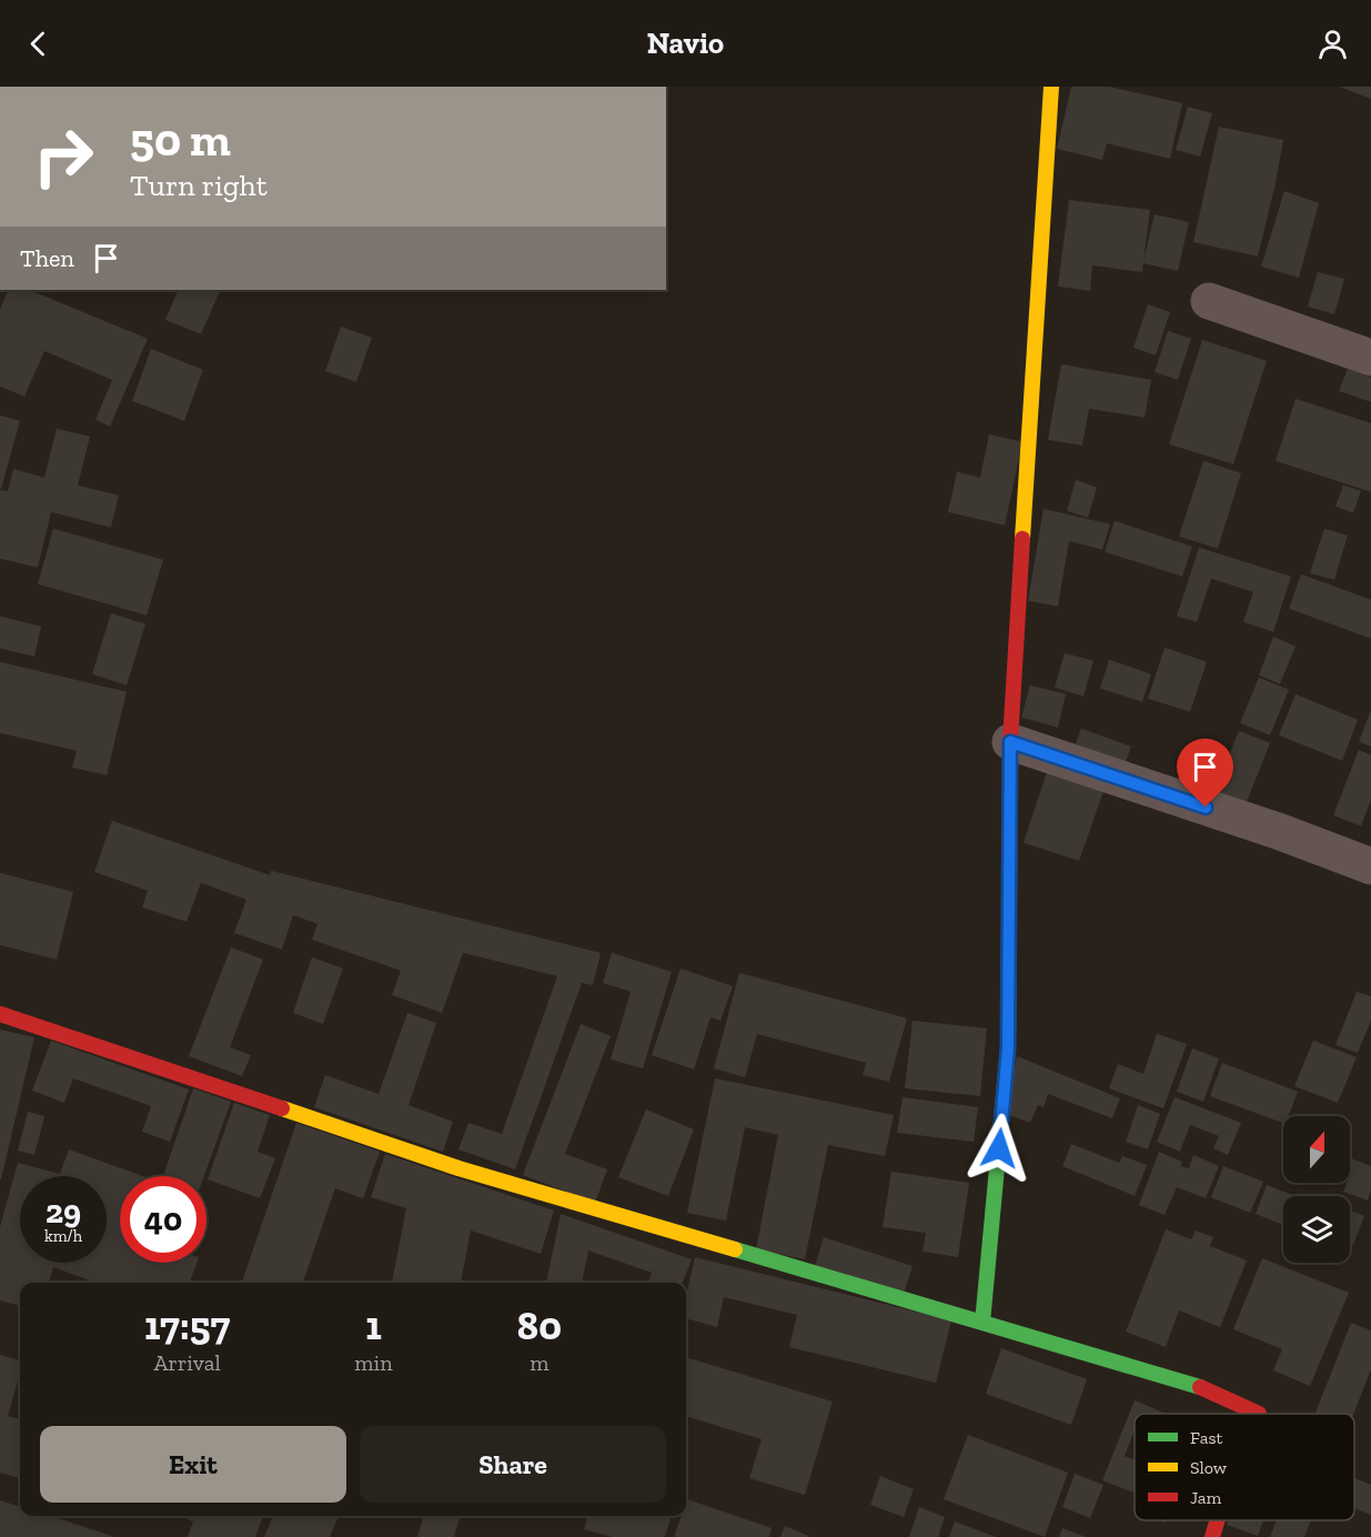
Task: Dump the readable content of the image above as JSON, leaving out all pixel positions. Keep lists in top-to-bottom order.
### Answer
{
  "legend": ["Fast", "Slow", "Jam"],
  "north": "top",
  "page": {
    "header": "Navio",
    "turn": ["50 m", "Turn right"],
    "then": "Then",
    "speed": "29 km/h",
    "limit": "40",
    "eta": [
      "17:57",
      "Arrival",
      "1",
      "min",
      "80",
      "m"
    ],
    "buttons": ["Exit", "Share"]
  }
}
